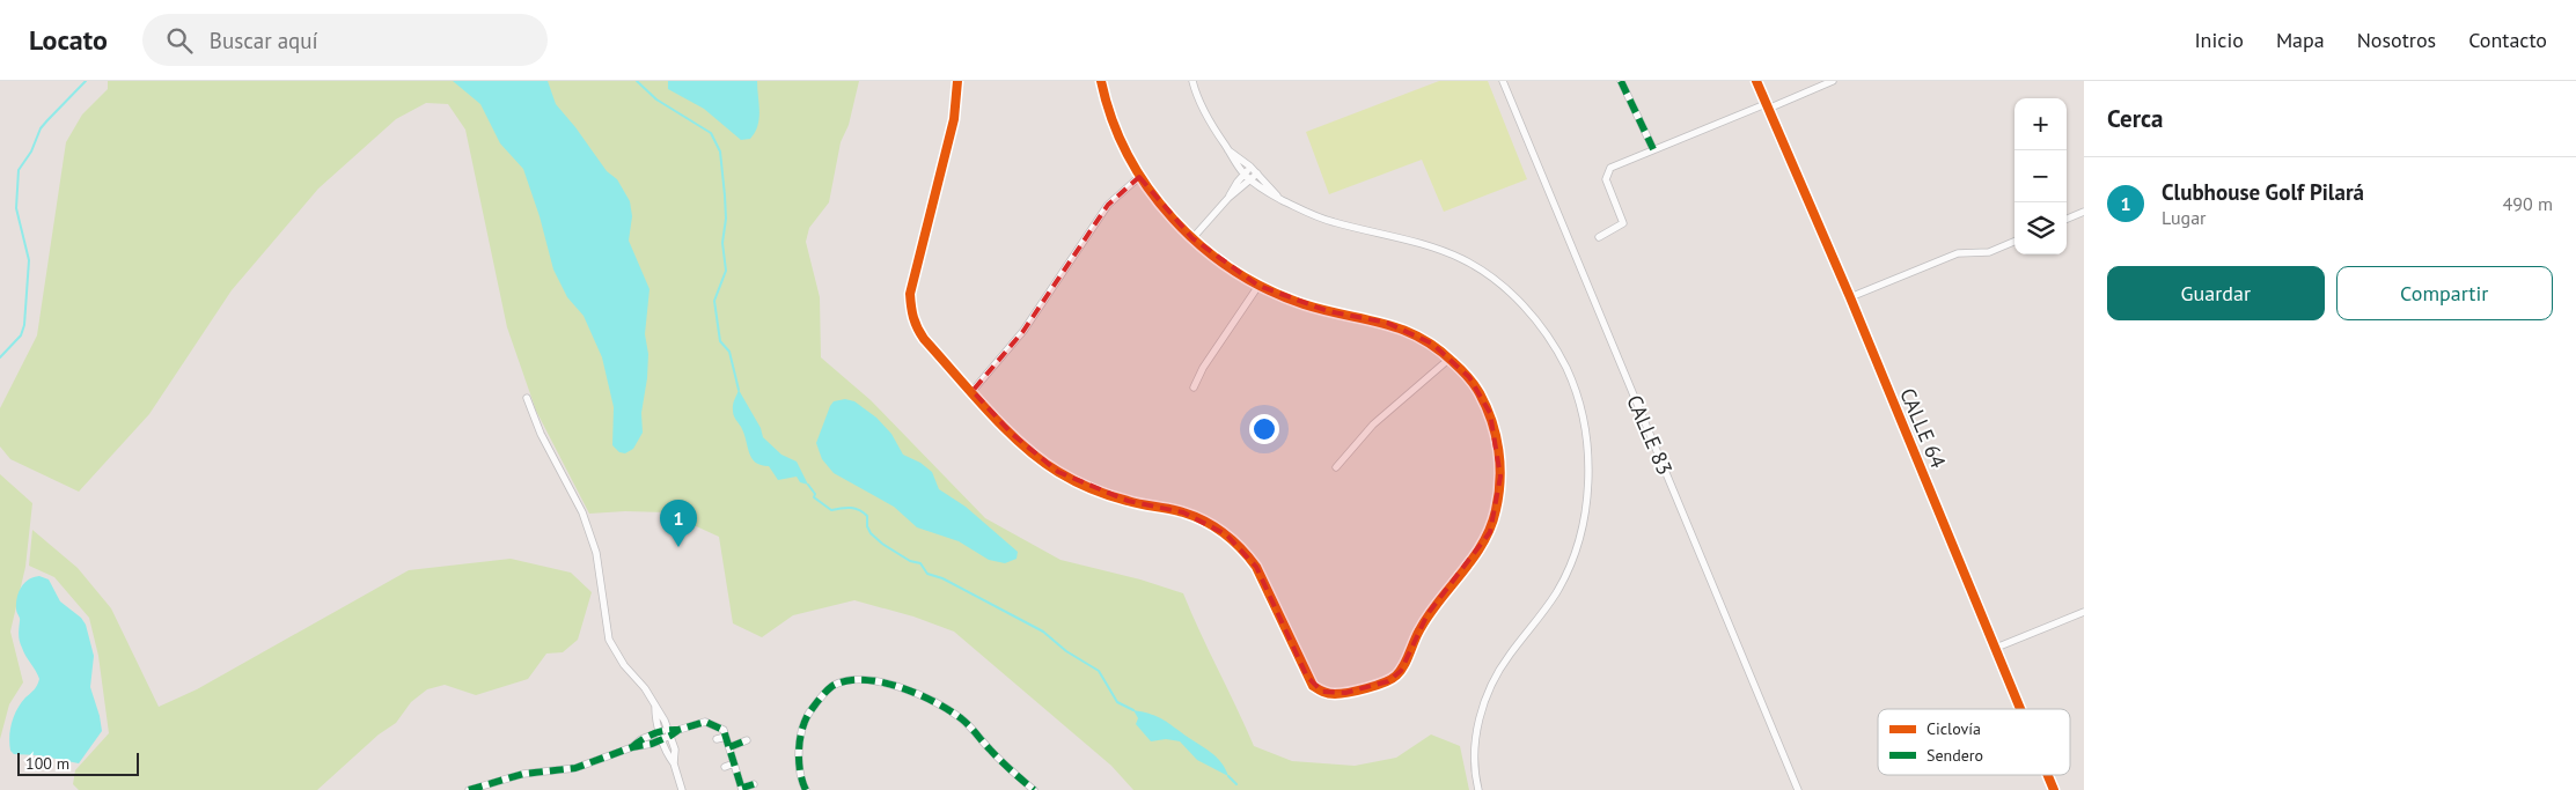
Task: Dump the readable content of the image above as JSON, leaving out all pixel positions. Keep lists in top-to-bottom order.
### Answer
{
  "streets": {
    "street": ["CALLE 64", "CALLE 83"]
  },
  "legend": ["Ciclovía", "Sendero"],
  "scale_bar": "100 m",
  "page": {
    "header": "Locato",
    "search": "Buscar aquí",
    "nav": [
      "Inicio",
      "Mapa",
      "Nosotros",
      "Contacto"
    ],
    "heading": "Cerca",
    "map_buttons": ["+", "−"],
    "list": [
      {
        "mark": "1",
        "name": "Clubhouse Golf Pilará",
        "note": "Lugar",
        "value": "490 m"
      }
    ],
    "buttons": ["Guardar", "Compartir"],
    "pins": "1",
    "scale": "100 m"
  }
}
